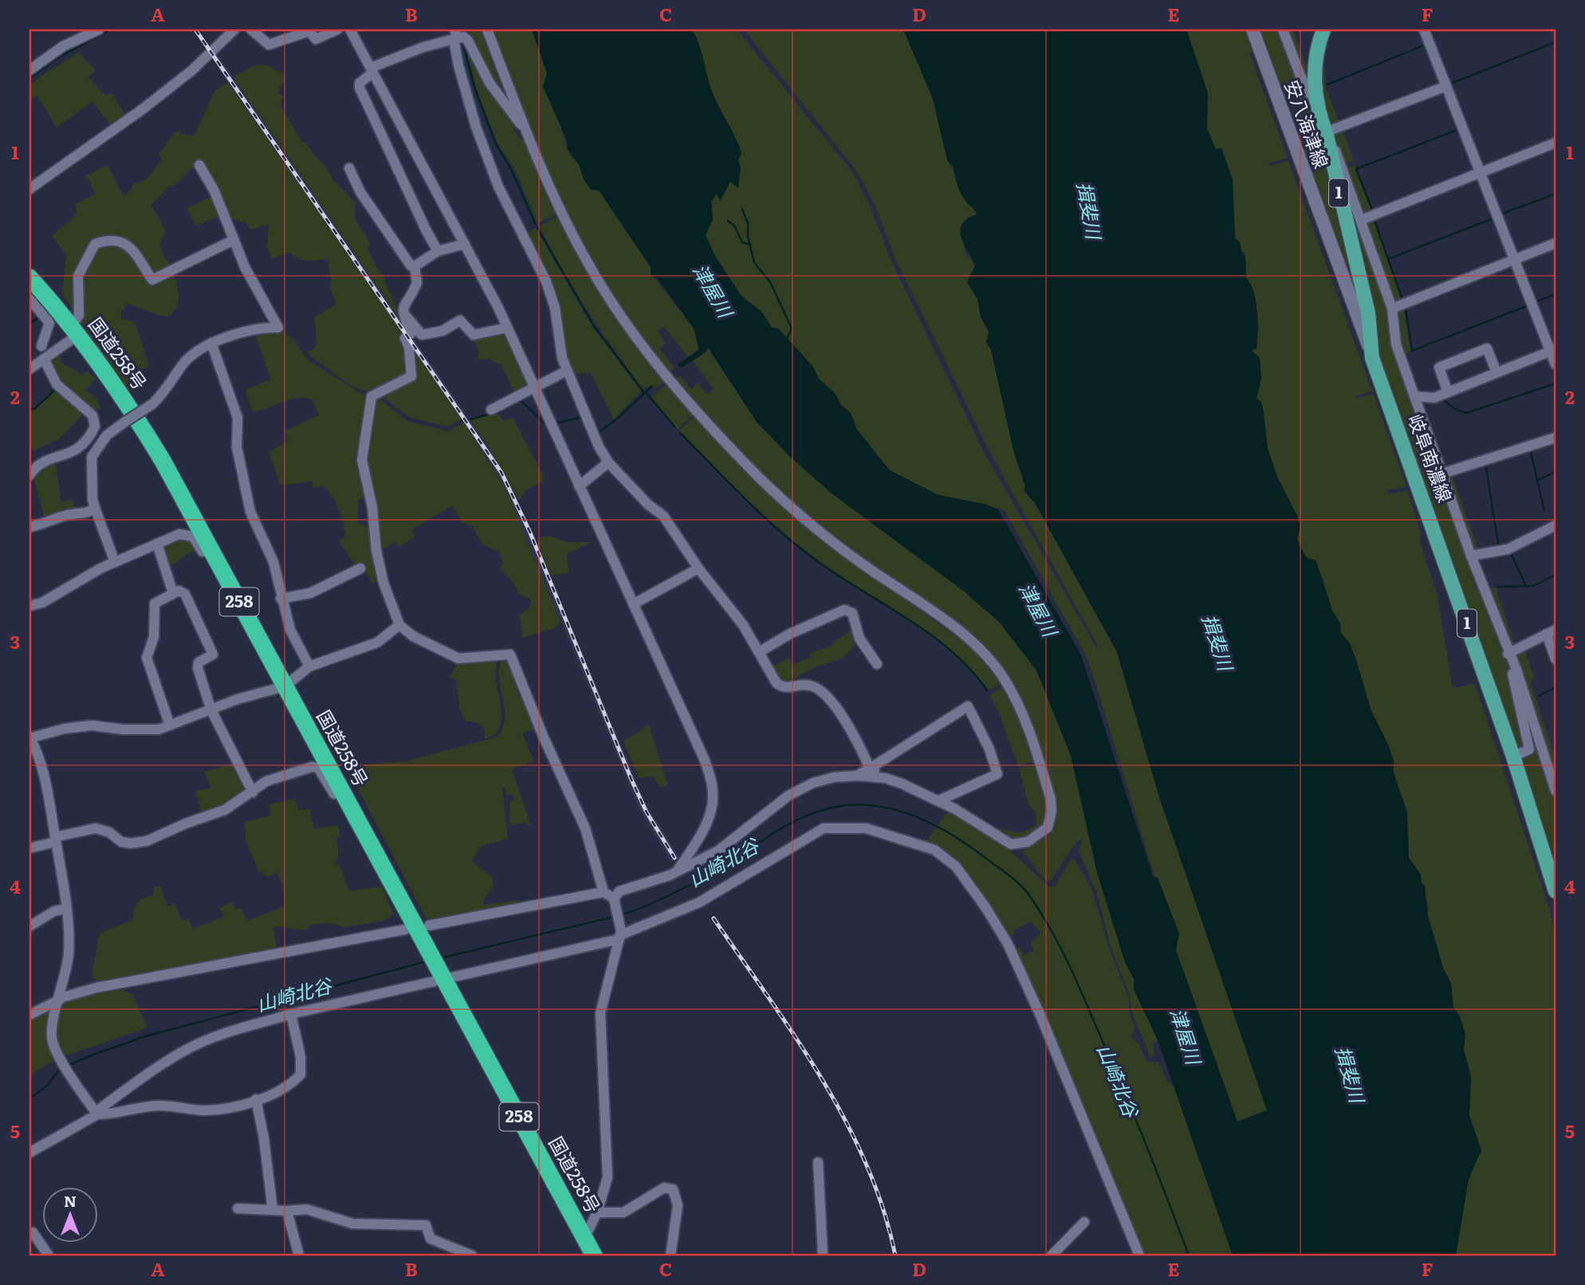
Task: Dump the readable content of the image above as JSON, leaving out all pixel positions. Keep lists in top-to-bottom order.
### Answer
{
  "streets": {
    "highway": ["国道258号", "258"],
    "main road": ["安八海津線", "1", "岐阜南濃線"]
  },
  "crossings": [
    ["安八海津線", "岐阜南濃線"]
  ],
  "water": ["揖斐川", "津屋川", "山崎北谷"],
  "north": "top",
  "grid": {
    "columns": [
      "A",
      "B",
      "C",
      "D",
      "E",
      "F"
    ],
    "rows": [
      "1",
      "2",
      "3",
      "4",
      "5"
    ]
  }
}
